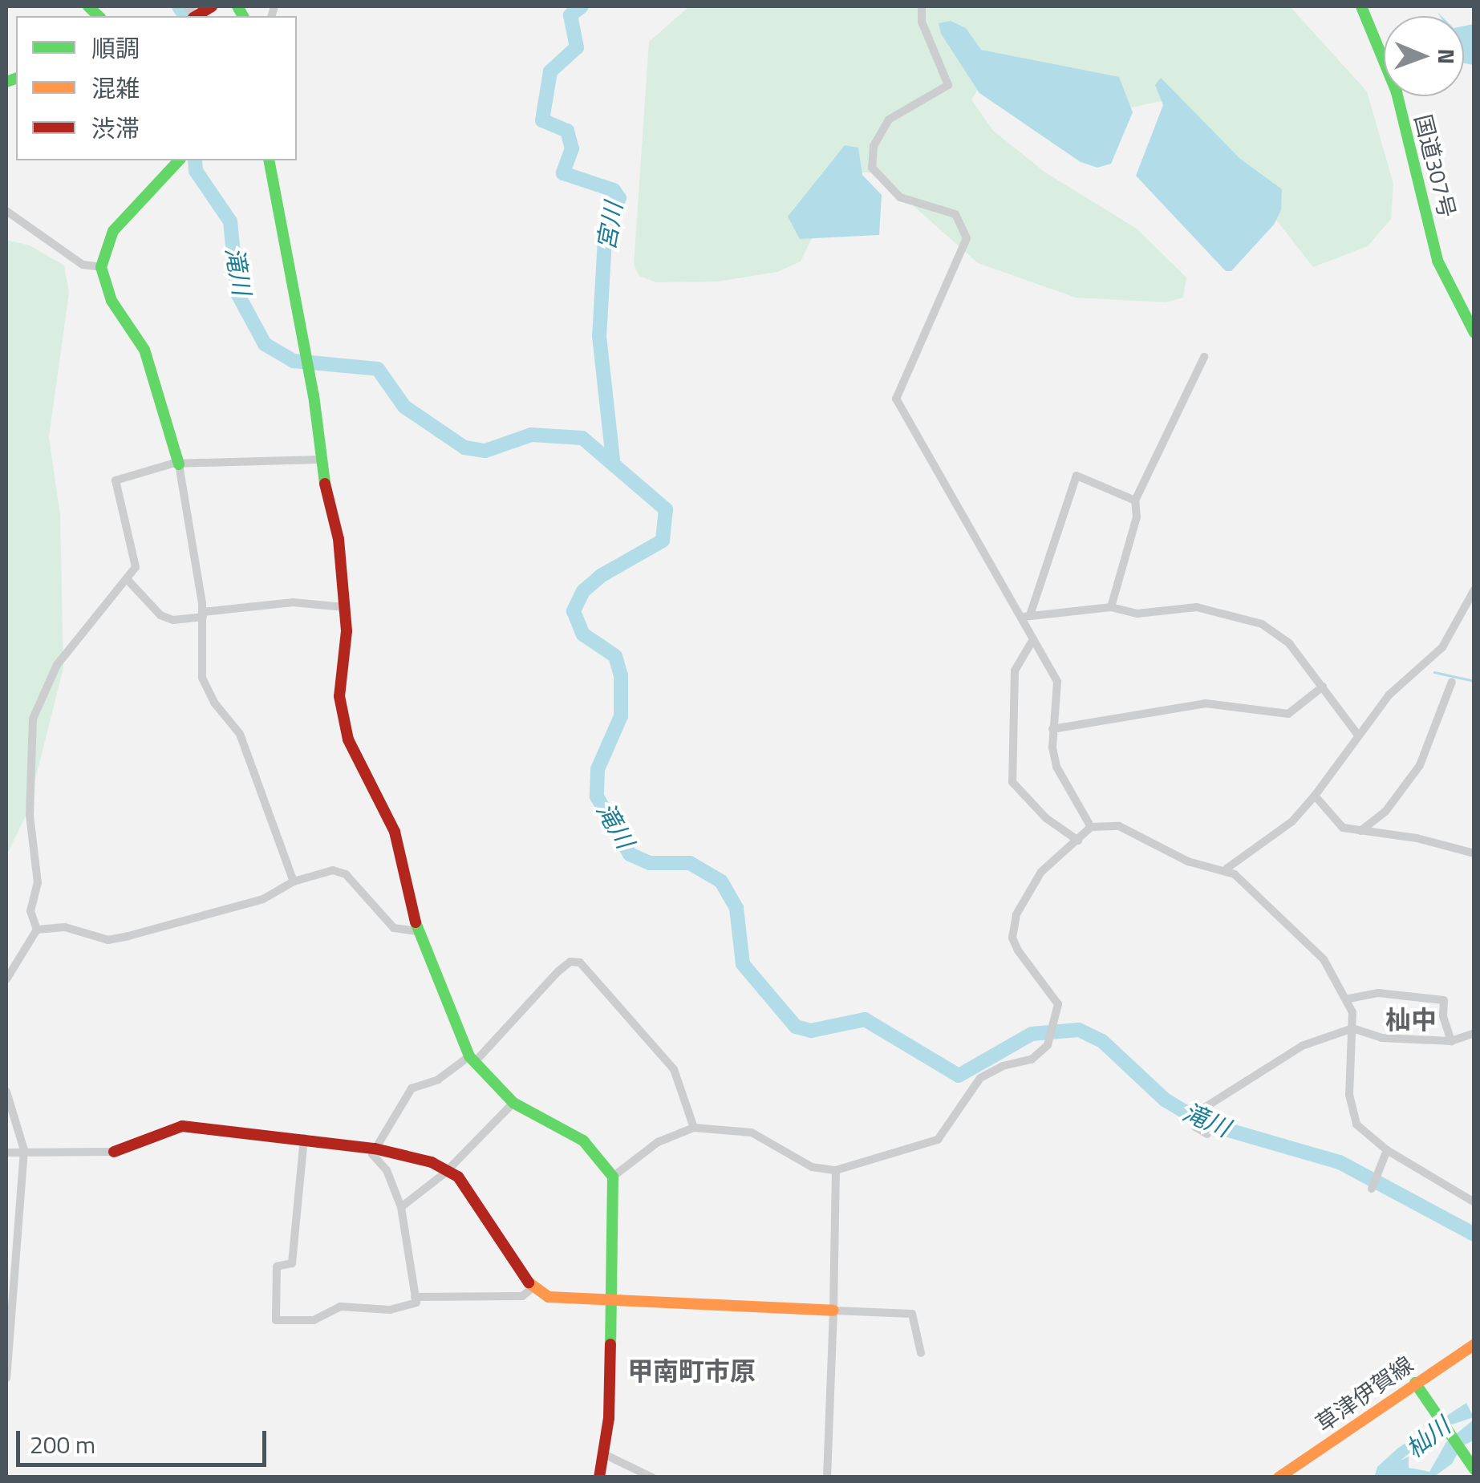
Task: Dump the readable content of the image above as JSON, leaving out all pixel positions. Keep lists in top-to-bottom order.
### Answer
{
  "streets": {
    "main road": ["国道307号", "草津伊賀線"]
  },
  "districts": ["杣中", "甲南町市原"],
  "water": ["宮川", "滝川", "杣川"],
  "legend": ["順調", "混雑", "渋滞"],
  "scale_bar": "200 m",
  "north": "right"
}
